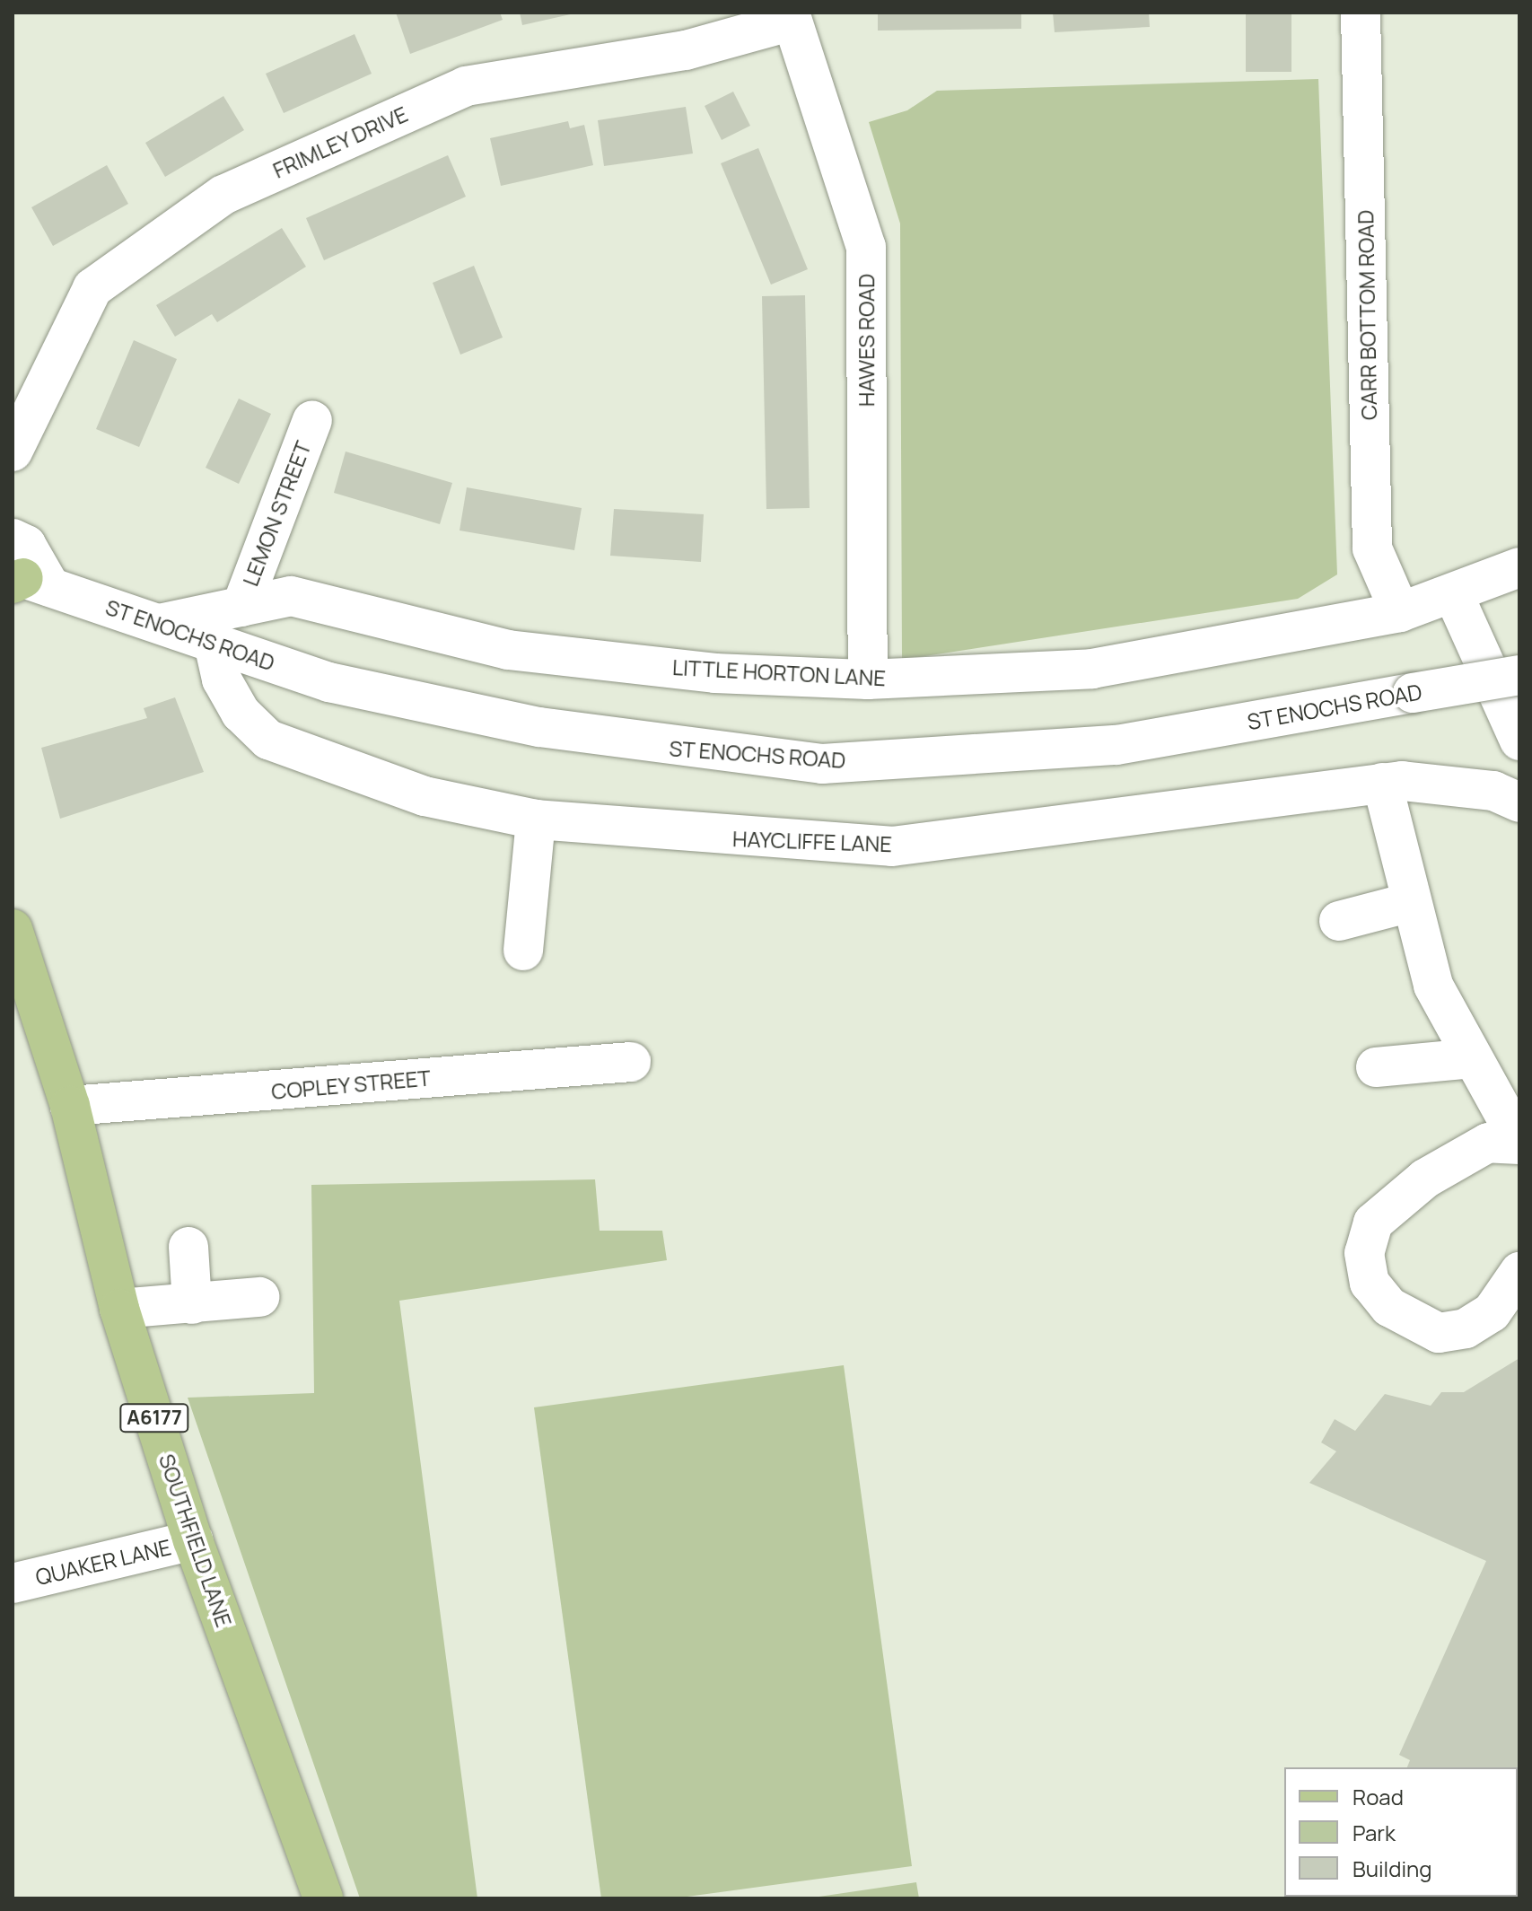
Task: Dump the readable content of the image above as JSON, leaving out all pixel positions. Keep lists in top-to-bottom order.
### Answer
{
  "streets": {
    "main road": ["A6177", "SOUTHFIELD LANE"],
    "street": [
      "FRIMLEY DRIVE",
      "CARR BOTTOM ROAD",
      "HAWES ROAD",
      "LEMON STREET",
      "ST ENOCHS ROAD",
      "LITTLE HORTON LANE",
      "HAYCLIFFE LANE",
      "COPLEY STREET",
      "QUAKER LANE"
    ]
  },
  "crossings": [
    ["FRIMLEY DRIVE", "HAWES ROAD"],
    ["CARR BOTTOM ROAD", "LITTLE HORTON LANE"],
    ["HAWES ROAD", "LITTLE HORTON LANE"],
    ["LEMON STREET", "LITTLE HORTON LANE"],
    ["ST ENOCHS ROAD", "LITTLE HORTON LANE"],
    ["ST ENOCHS ROAD", "HAYCLIFFE LANE"],
    ["COPLEY STREET", "SOUTHFIELD LANE"],
    ["SOUTHFIELD LANE", "QUAKER LANE"]
  ],
  "legend": ["Road", "Park", "Building"]
}
